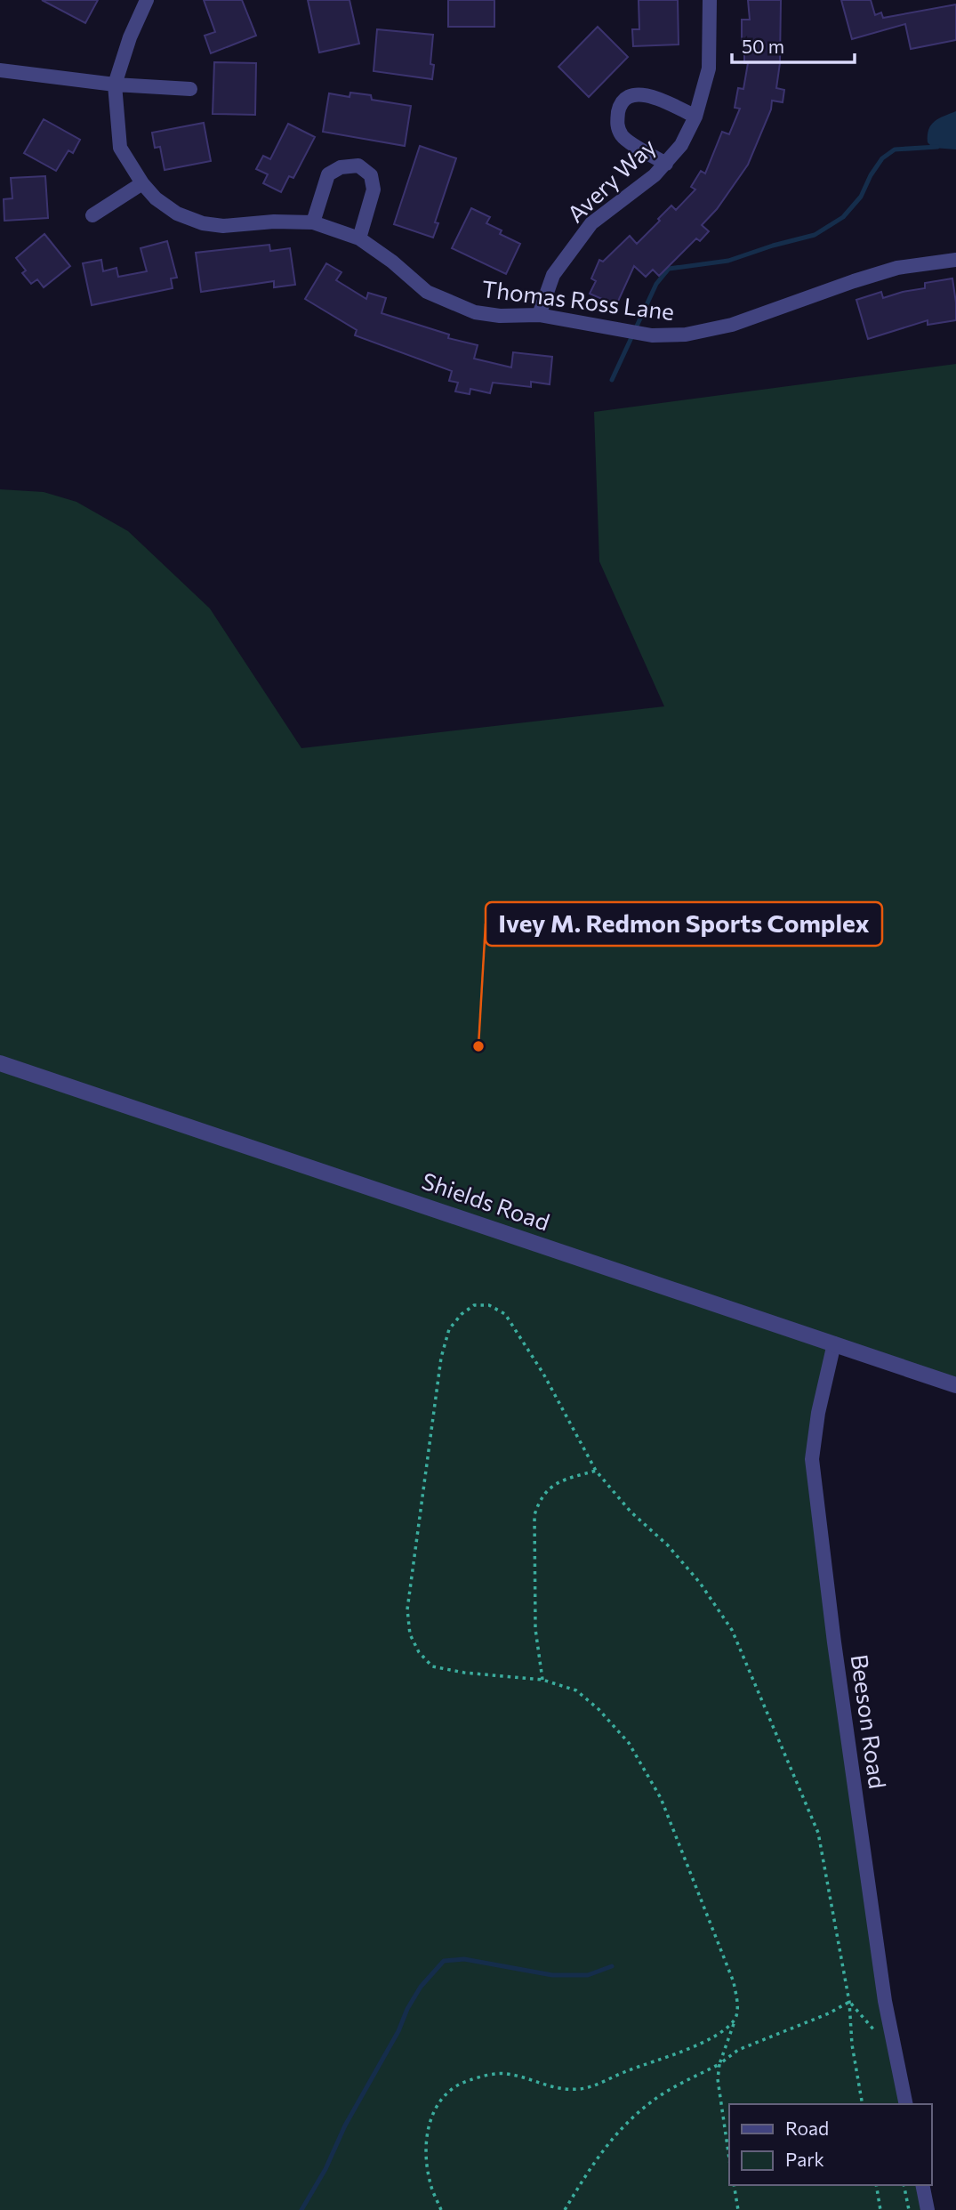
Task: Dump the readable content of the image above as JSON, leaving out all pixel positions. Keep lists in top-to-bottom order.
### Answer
{
  "streets": {
    "street": [
      "Avery Way",
      "Thomas Ross Lane",
      "Shields Road",
      "Beeson Road"
    ]
  },
  "crossings": [
    ["Avery Way", "Thomas Ross Lane"],
    ["Shields Road", "Beeson Road"]
  ],
  "places": ["Ivey M. Redmon Sports Complex"],
  "legend": ["Road", "Park"],
  "scale_bar": "50 m"
}
